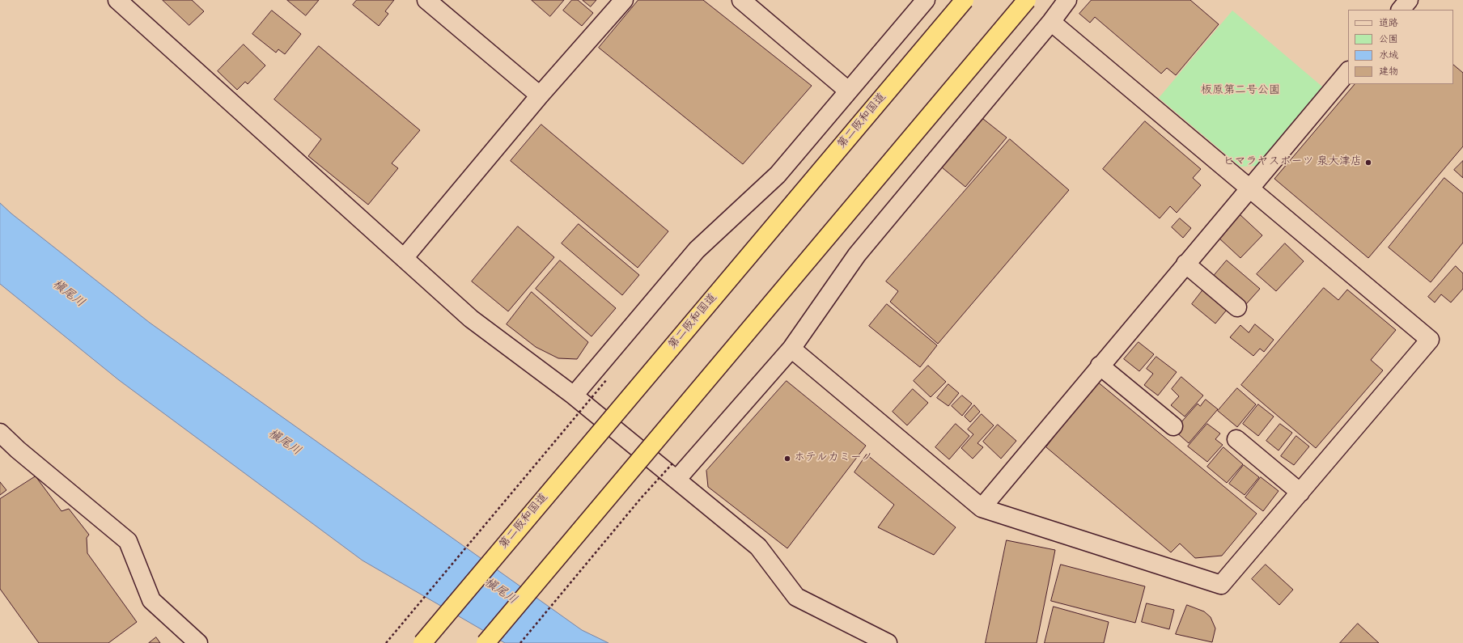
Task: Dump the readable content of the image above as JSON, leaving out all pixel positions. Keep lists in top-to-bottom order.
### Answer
{
  "streets": {
    "highway": ["第二阪和国道"]
  },
  "water": ["槇尾川"],
  "parks": ["板原第二号公園"],
  "places": ["ヒマラヤスポーツ 泉大津店", "ホテルカミーノ"],
  "legend": [
    "道路",
    "公園",
    "水域",
    "建物"
  ]
}
